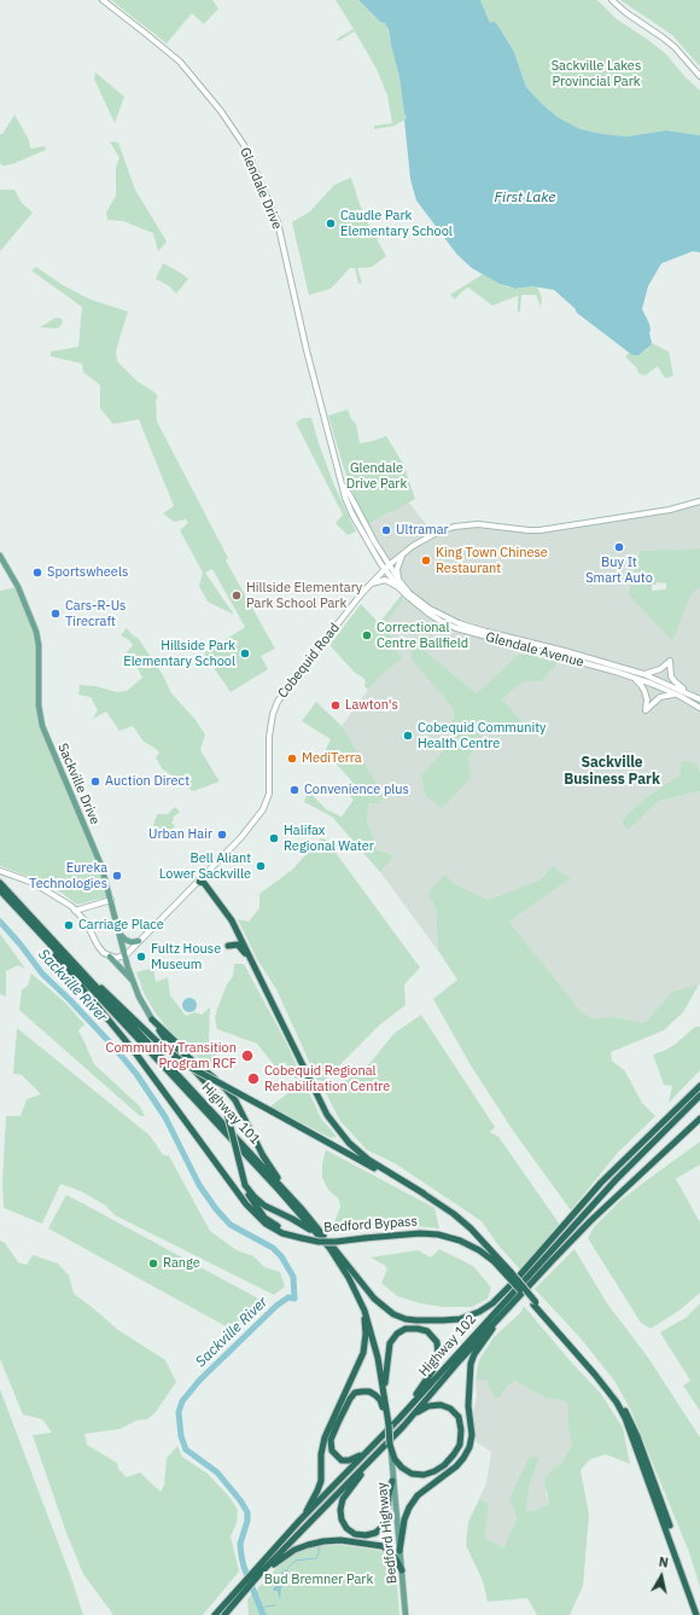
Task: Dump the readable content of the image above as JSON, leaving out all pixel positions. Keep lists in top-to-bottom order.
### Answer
{
  "streets": {
    "highway": ["Highway 101", "Bedford Bypass", "Highway 102"],
    "main road": [
      "Glendale Drive",
      "Glendale Avenue",
      "Cobequid Road",
      "Sackville Drive",
      "Bedford Highway"
    ]
  },
  "crossings": [
    ["Glendale Drive", "Glendale Avenue"],
    ["Glendale Drive", "Cobequid Road"],
    ["Glendale Avenue", "Cobequid Road"],
    ["Cobequid Road", "Sackville Drive"],
    ["Highway 101", "Bedford Bypass"],
    ["Highway 101", "Bedford Highway"]
  ],
  "districts": ["Sackville Business Park"],
  "water": ["First Lake", "Sackville River"],
  "parks": ["Sackville Lakes Provincial Park", "Glendale Drive Park", "Bud Bremner Park"],
  "places": [
    "Caudle Park Elementary School",
    "Ultramar",
    "Buy It Smart Auto",
    "King Town Chinese Restaurant",
    "Sportswheels",
    "Hillside Elementary Park School Park",
    "Cars-R-Us Tirecraft",
    "Correctional Centre Ballfield",
    "Hillside Park Elementary School",
    "Lawton's",
    "Cobequid Community Health Centre",
    "MediTerra",
    "Auction Direct",
    "Convenience plus",
    "Urban Hair",
    "Halifax Regional Water",
    "Bell Aliant Lower Sackville",
    "Eureka Technologies",
    "Carriage Place",
    "Fultz House Museum",
    "Community Transition Program RCF",
    "Cobequid Regional Rehabilitation Centre",
    "Range"
  ],
  "north": "top"
}
